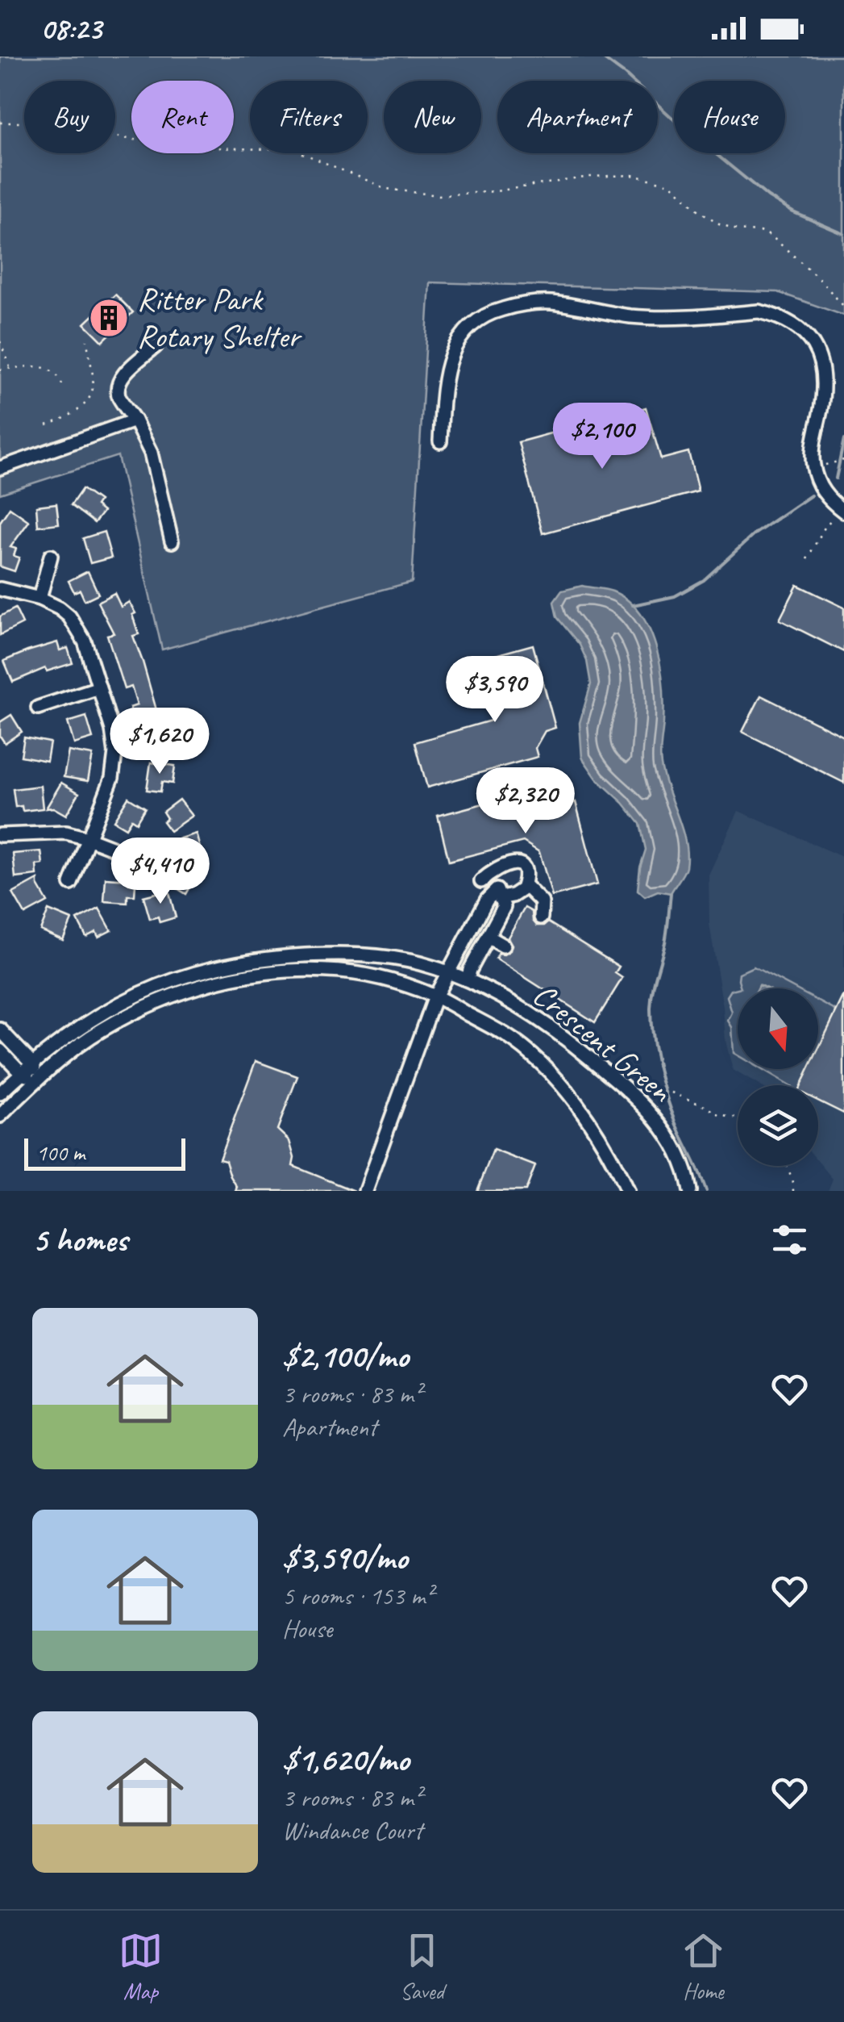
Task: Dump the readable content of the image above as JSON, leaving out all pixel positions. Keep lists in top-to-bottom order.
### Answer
{
  "streets": {
    "street": ["Crescent Green"]
  },
  "places": {
    "building": ["Ritter Park Rotary Shelter"]
  },
  "scale_bar": "100 m",
  "north": "bottom",
  "page": {
    "status": "08:23",
    "chip": [
      "Buy",
      "Rent",
      "Filters",
      "New",
      "Apartment",
      "House"
    ],
    "price": [
      "$2,100",
      "$3,590",
      "$1,620",
      "$2,320",
      "$4,410"
    ],
    "scale": "100 m",
    "heading": "5 homes",
    "list": [
      {
        "name": "$2,100/mo",
        "note": "3 rooms · 83 m² · Apartment"
      },
      {
        "name": "$3,590/mo",
        "note": "5 rooms · 153 m² · House"
      },
      {
        "name": "$1,620/mo",
        "note": "3 rooms · 83 m² · Windance Court"
      }
    ],
    "tabs": ["Map", "Saved", "Home"]
  }
}
